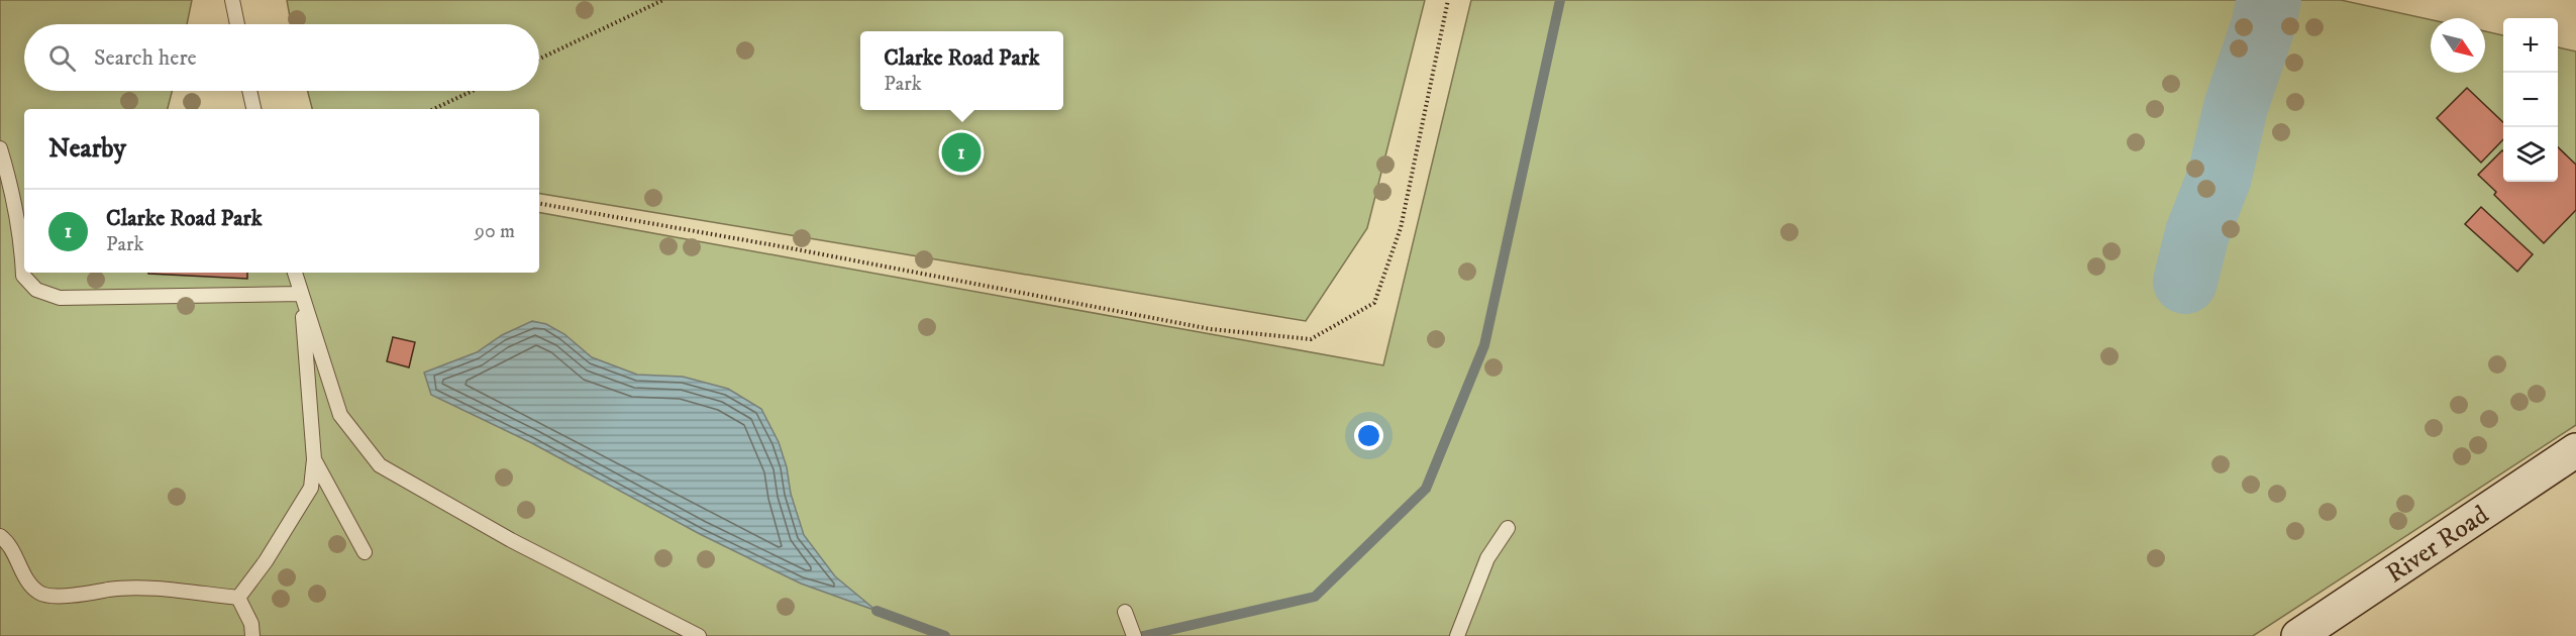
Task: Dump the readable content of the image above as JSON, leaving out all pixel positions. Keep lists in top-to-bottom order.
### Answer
{
  "streets": {
    "street": ["River Road"]
  },
  "north": "bottom right",
  "page": {
    "map_buttons": ["+", "−"],
    "search": "Search here",
    "popup": ["Clarke Road Park", "Park"],
    "heading": "Nearby",
    "pins": "1",
    "list": [
      {
        "mark": "1",
        "name": "Clarke Road Park",
        "note": "Park",
        "value": "90 m"
      }
    ]
  }
}
